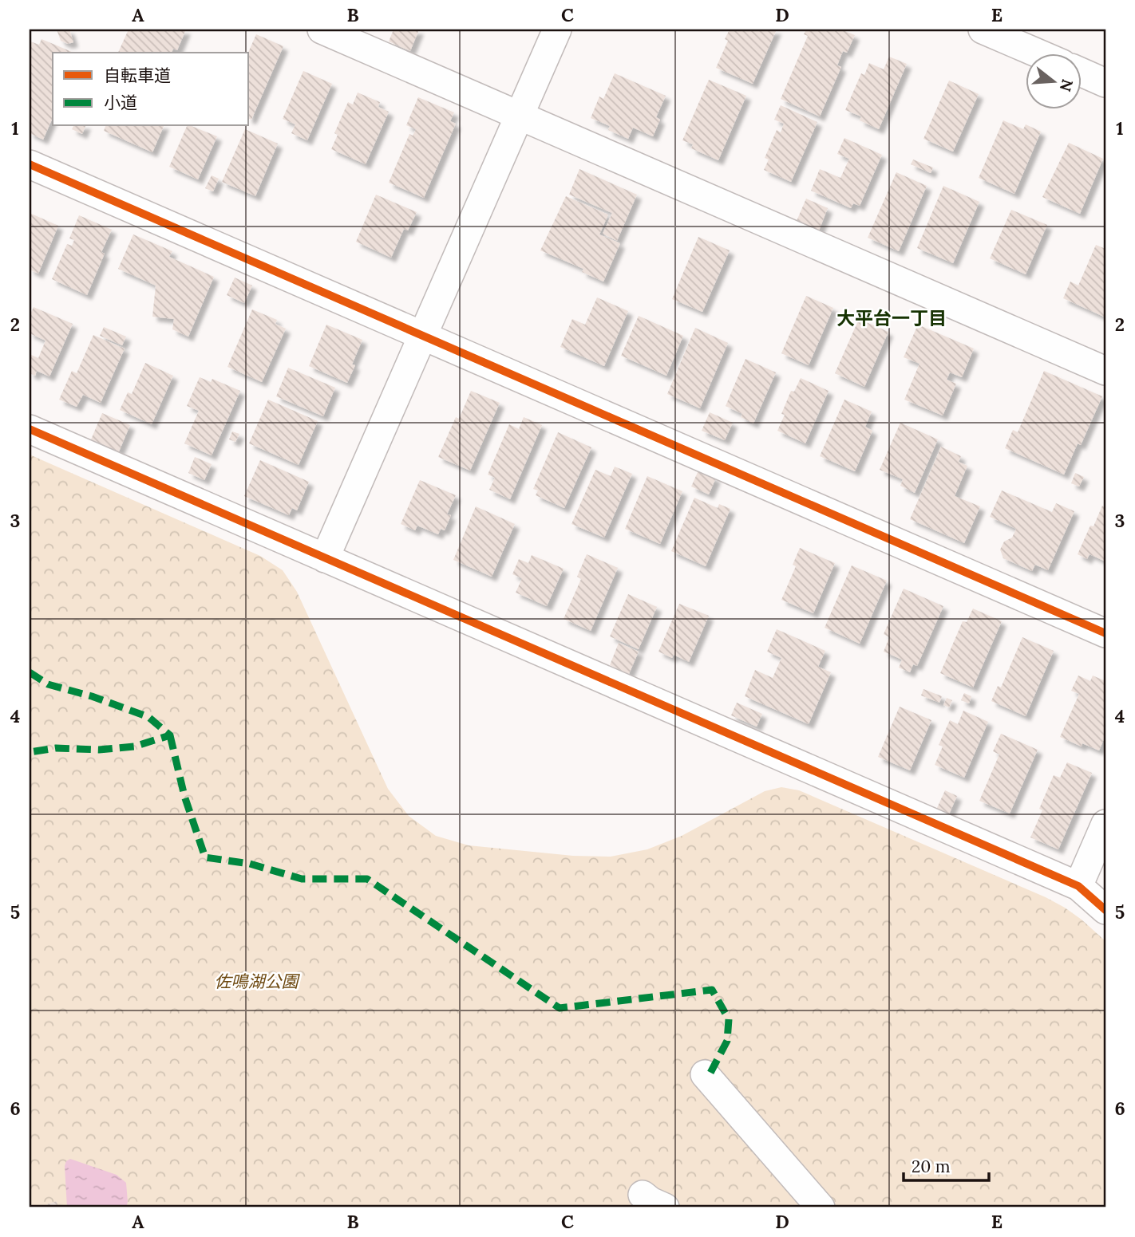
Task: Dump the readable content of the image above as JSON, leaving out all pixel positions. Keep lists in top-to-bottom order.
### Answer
{
  "districts": ["大平台一丁目"],
  "parks": ["佐鳴湖公園"],
  "legend": ["自転車道", "小道"],
  "scale_bar": "20 m",
  "north": "right",
  "grid": {
    "columns": [
      "A",
      "B",
      "C",
      "D",
      "E"
    ],
    "rows": [
      "1",
      "2",
      "3",
      "4",
      "5",
      "6"
    ]
  }
}
